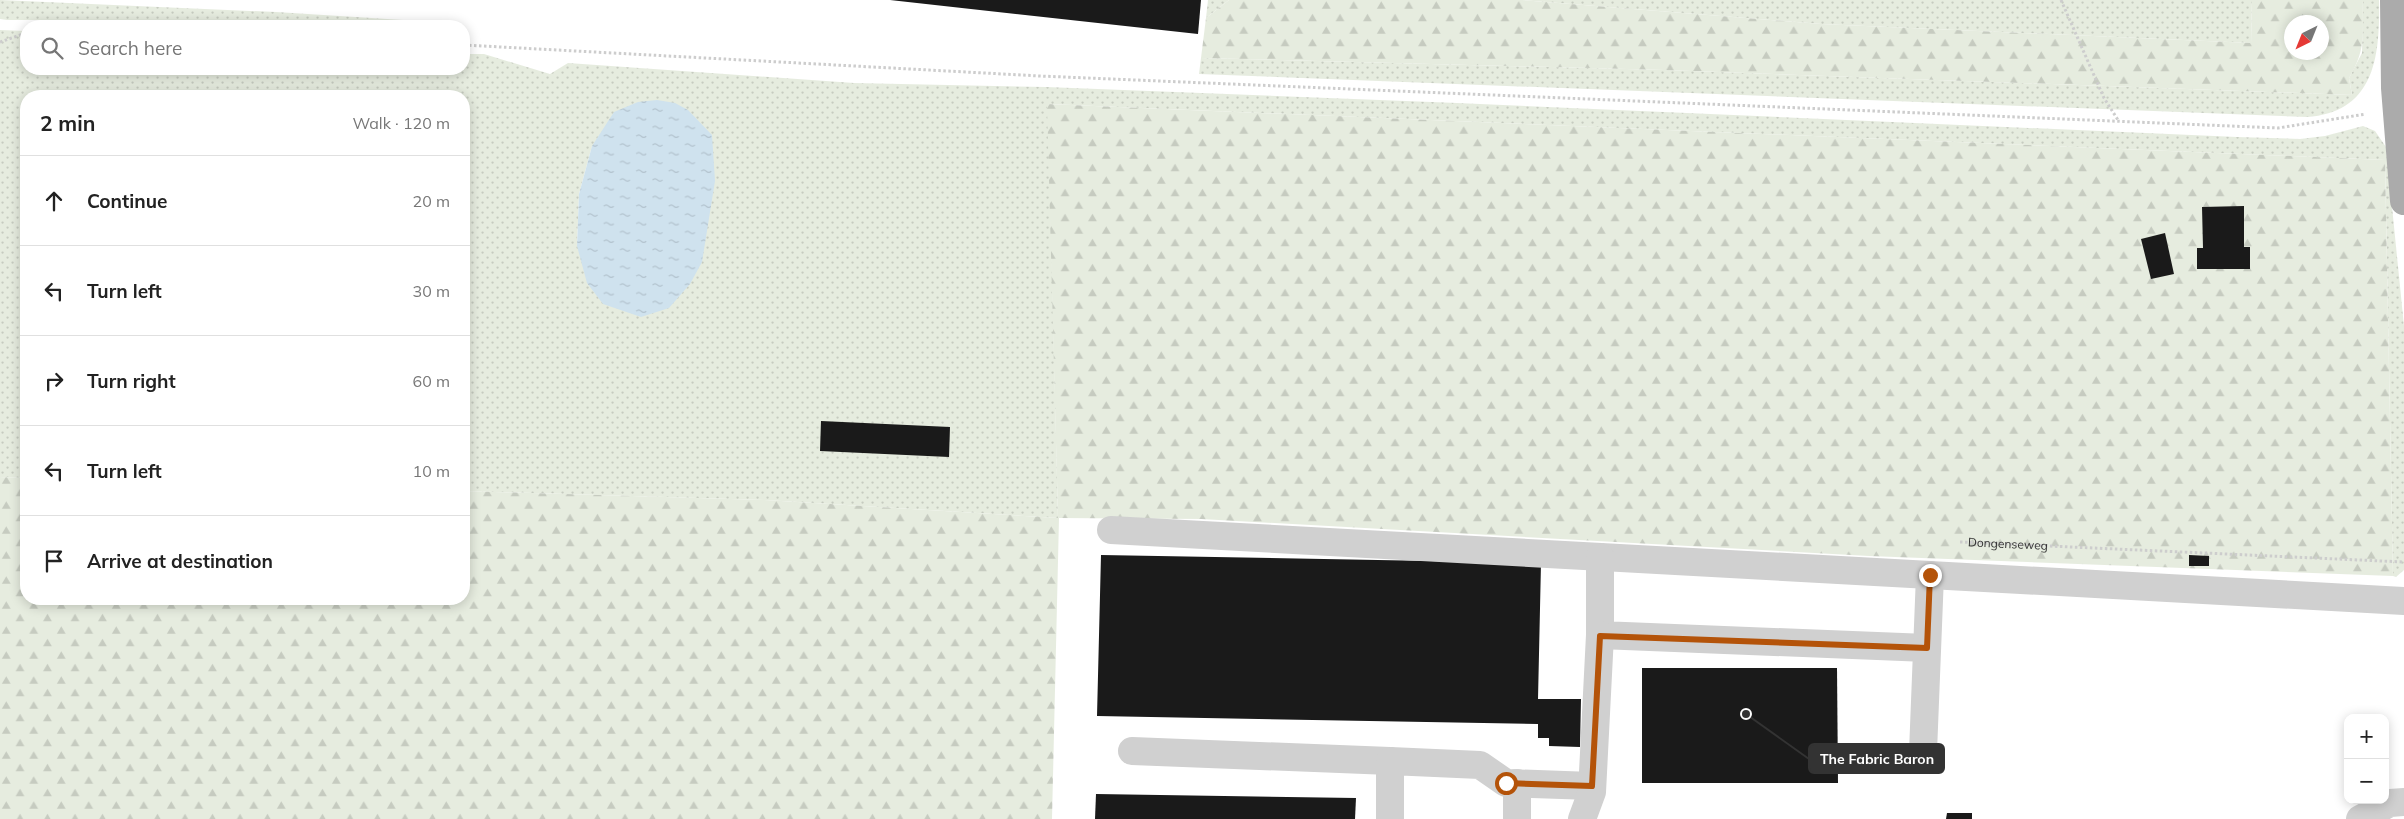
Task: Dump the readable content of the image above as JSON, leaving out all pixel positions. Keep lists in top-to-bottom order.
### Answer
{
  "streets": {
    "path": ["Dongenseweg"]
  },
  "places": ["The Fabric Baron"],
  "north": "bottom left",
  "page": {
    "search": "Search here",
    "heading": ["2 min", "Walk · 120 m"],
    "list": [
      ["Continue", "20 m"],
      ["Turn left", "30 m"],
      ["Turn right", "60 m"],
      ["Turn left", "10 m"],
      "Arrive at destination"
    ],
    "map_buttons": ["+", "−"]
  }
}
